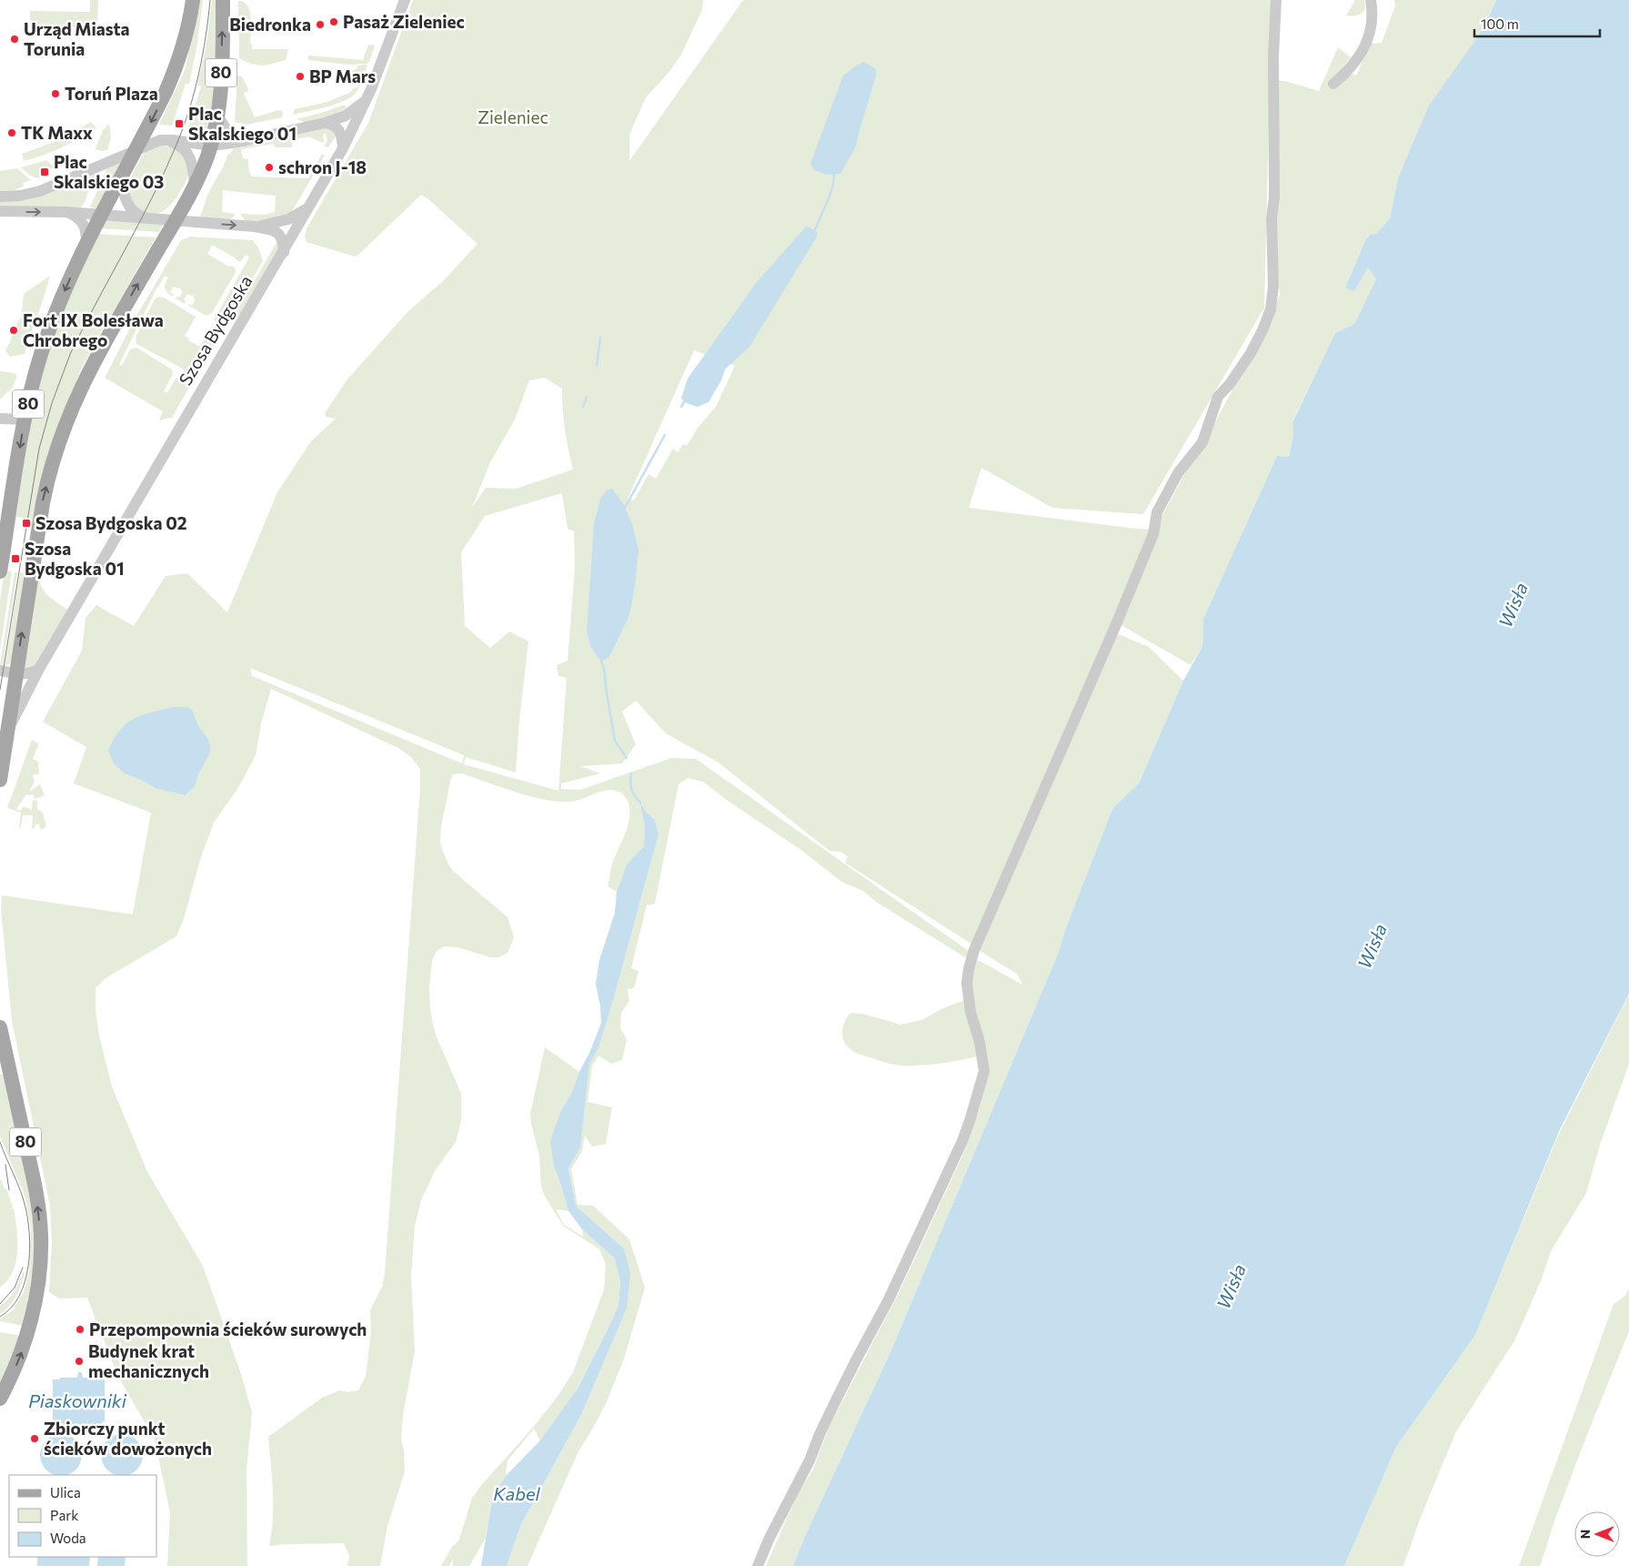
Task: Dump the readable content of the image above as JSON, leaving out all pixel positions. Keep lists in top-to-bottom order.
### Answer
{
  "streets": {
    "main road": ["80", "Szosa Bydgoska"]
  },
  "crossings": [
    ["80", "Szosa Bydgoska"]
  ],
  "water": ["Wisła", "Piaskowniki", "Kabel"],
  "parks": ["Zieleniec"],
  "places": {
    "other": [
      "Pasaż Zieleniec",
      "Biedronka",
      "Urząd Miasta Torunia",
      "BP Mars",
      "Toruń Plaza",
      "TK Maxx",
      "schron J-18",
      "Fort IX Bolesława Chrobrego",
      "Przepompownia ścieków surowych",
      "Budynek krat mechanicznych",
      "Zbiorczy punkt ścieków dowożonych"
    ],
    "transit": [
      "Plac Skalskiego 01",
      "Plac Skalskiego 03",
      "Szosa Bydgoska 02",
      "Szosa Bydgoska 01"
    ]
  },
  "legend": ["Ulica", "Park", "Woda"],
  "scale_bar": "100 m",
  "north": "left"
}
